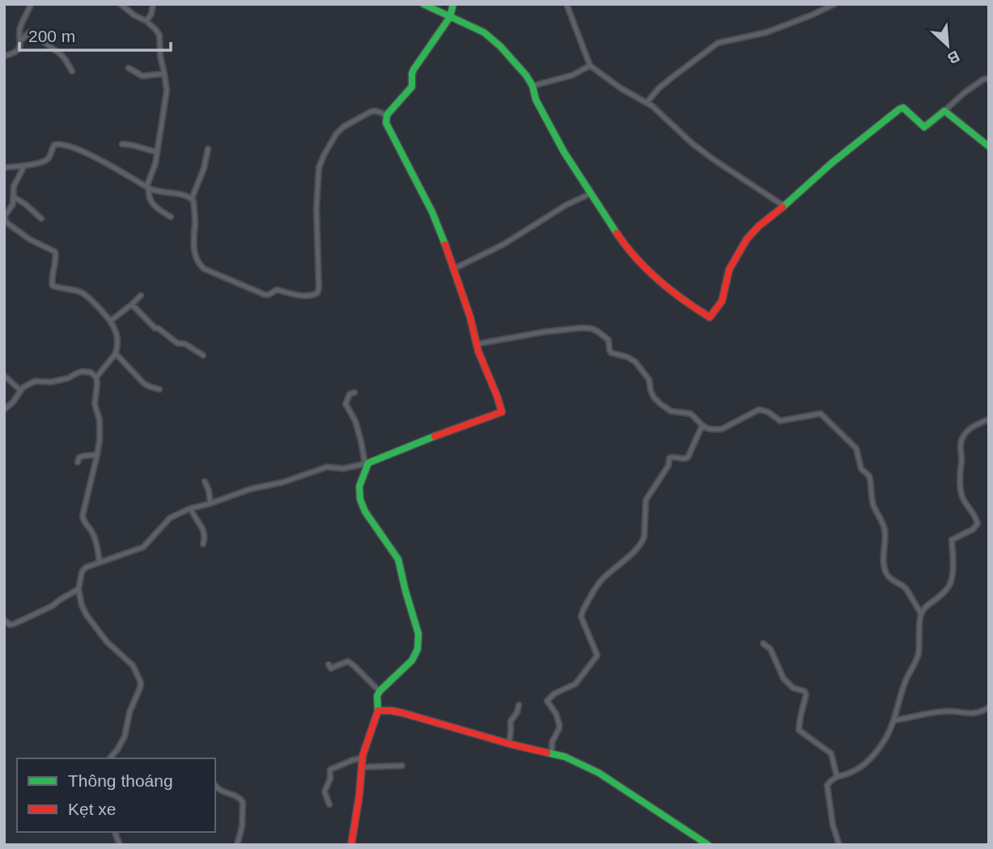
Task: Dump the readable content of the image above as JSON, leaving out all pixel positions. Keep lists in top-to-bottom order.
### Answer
{
  "legend": ["Thông thoáng", "Kẹt xe"],
  "scale_bar": "200 m",
  "north": "bottom right"
}
